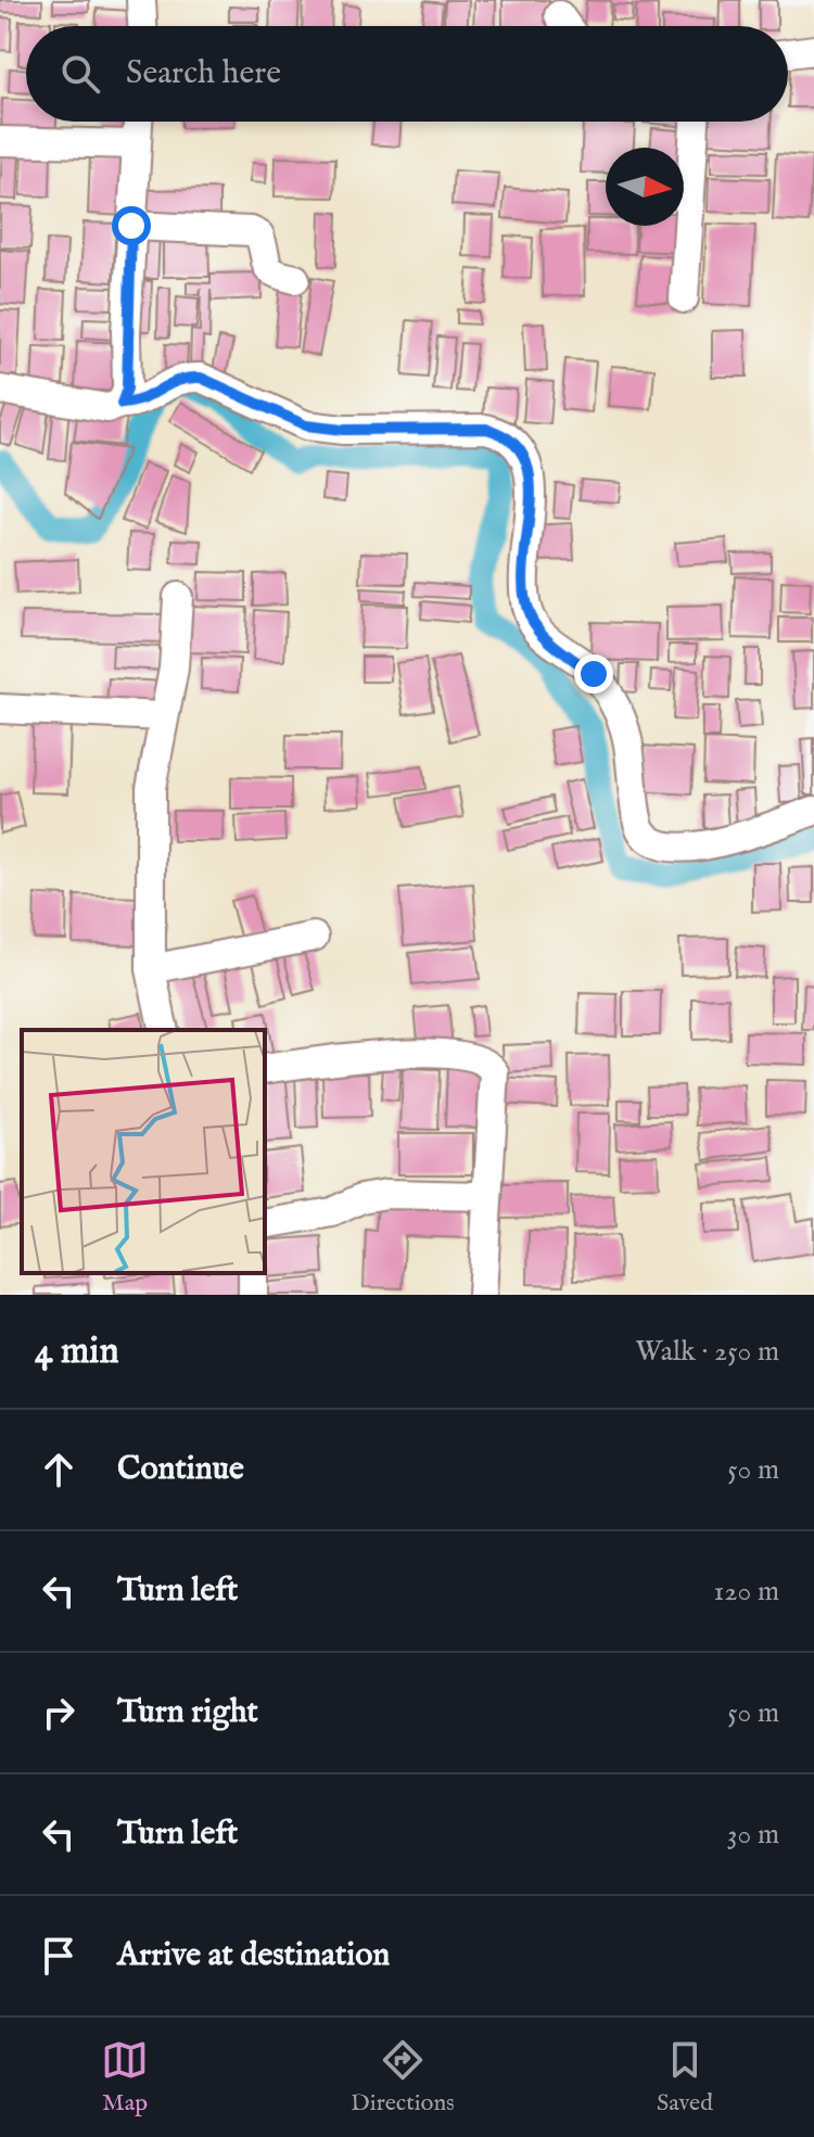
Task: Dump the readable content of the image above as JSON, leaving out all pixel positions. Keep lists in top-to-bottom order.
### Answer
{
  "north": "right",
  "page": {
    "search": "Search here",
    "heading": ["4 min", "Walk · 250 m"],
    "list": [
      ["Continue", "50 m"],
      ["Turn left", "120 m"],
      ["Turn right", "50 m"],
      ["Turn left", "30 m"],
      "Arrive at destination"
    ],
    "nav": ["Map", "Directions", "Saved"]
  }
}
